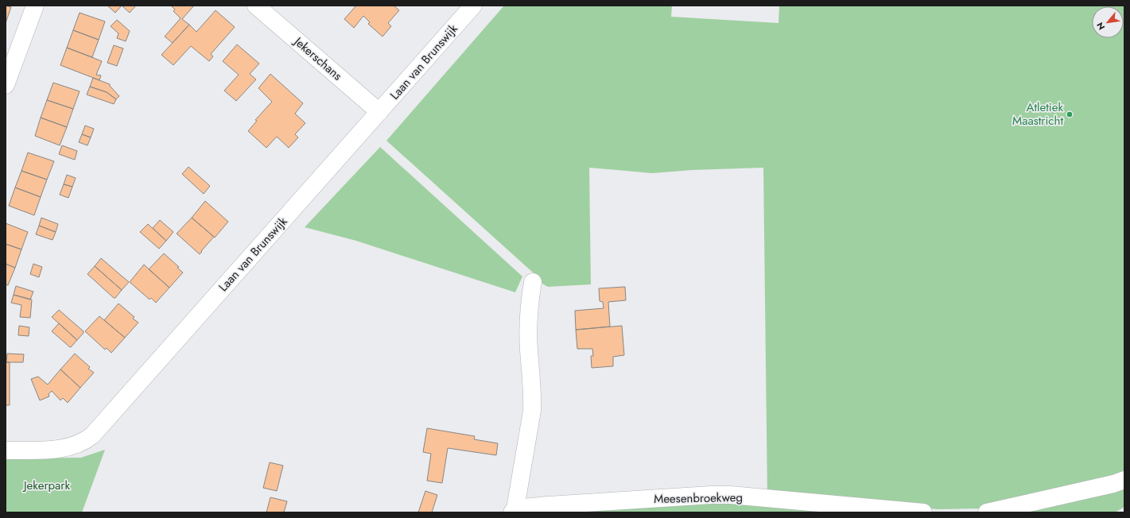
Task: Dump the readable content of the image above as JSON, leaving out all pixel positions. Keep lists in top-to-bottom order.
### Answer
{
  "streets": {
    "street": ["Jekerschans", "Laan van Brunswijk", "Meesenbroekweg"]
  },
  "crossings": [
    ["Jekerschans", "Laan van Brunswijk"]
  ],
  "parks": ["Jekerpark"],
  "places": ["Atletiek Maastricht"],
  "north": "bottom left"
}
